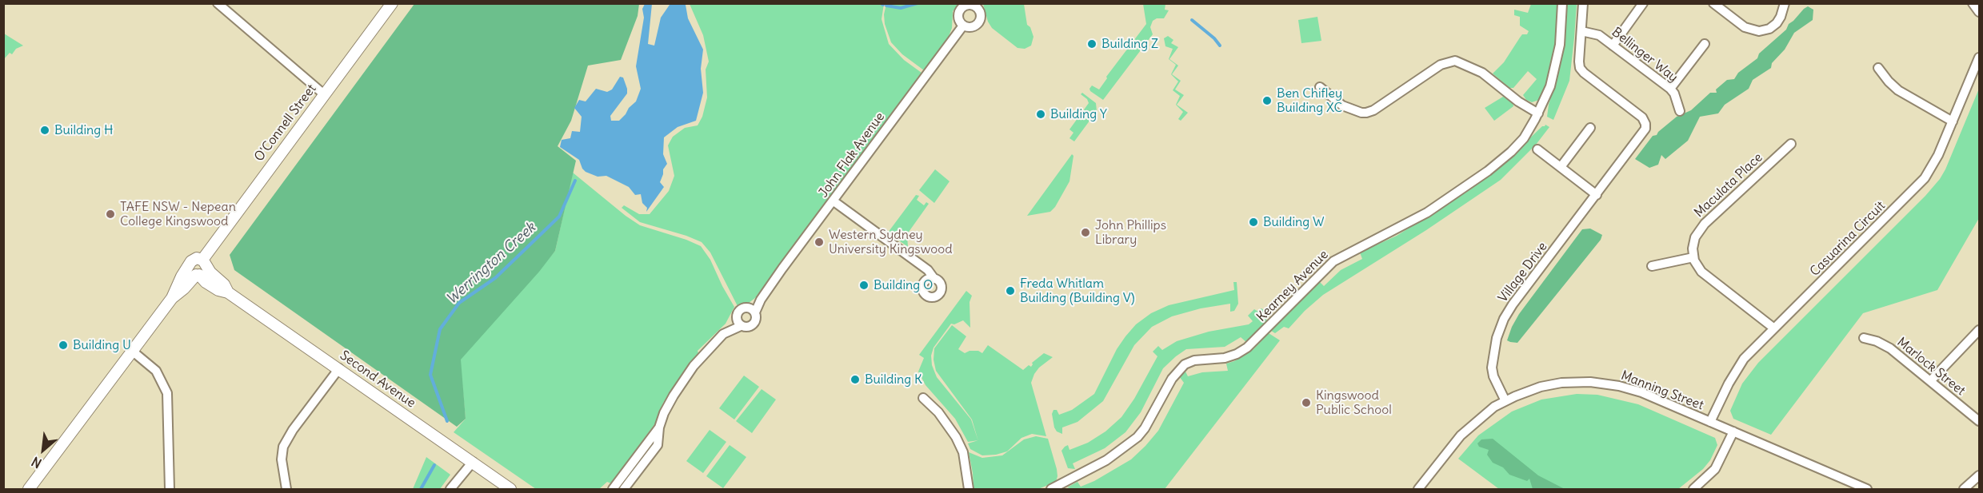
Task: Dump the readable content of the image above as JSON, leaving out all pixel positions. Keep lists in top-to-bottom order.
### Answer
{
  "streets": {
    "street": [
      "Bellinger Way",
      "O'Connell Street",
      "John Flak Avenue",
      "Maculata Place",
      "Casuarina Circuit",
      "Village Drive",
      "Kearney Avenue",
      "Marlock Street",
      "Second Avenue",
      "Manning Street"
    ]
  },
  "crossings": [
    ["Bellinger Way", "Village Drive"],
    ["O'Connell Street", "Second Avenue"],
    ["Casuarina Circuit", "Manning Street"],
    ["Village Drive", "Manning Street"]
  ],
  "water": ["Werrington Creek"],
  "places": [
    "Building Z",
    "Ben Chifley Building XC",
    "Building Y",
    "Building H",
    "TAFE NSW - Nepean College Kingswood",
    "Building W",
    "John Phillips Library",
    "Western Sydney University Kingswood",
    "Building O",
    "Freda Whitlam Building (Building V)",
    "Building U",
    "Building K",
    "Kingswood Public School"
  ],
  "north": "bottom left"
}
